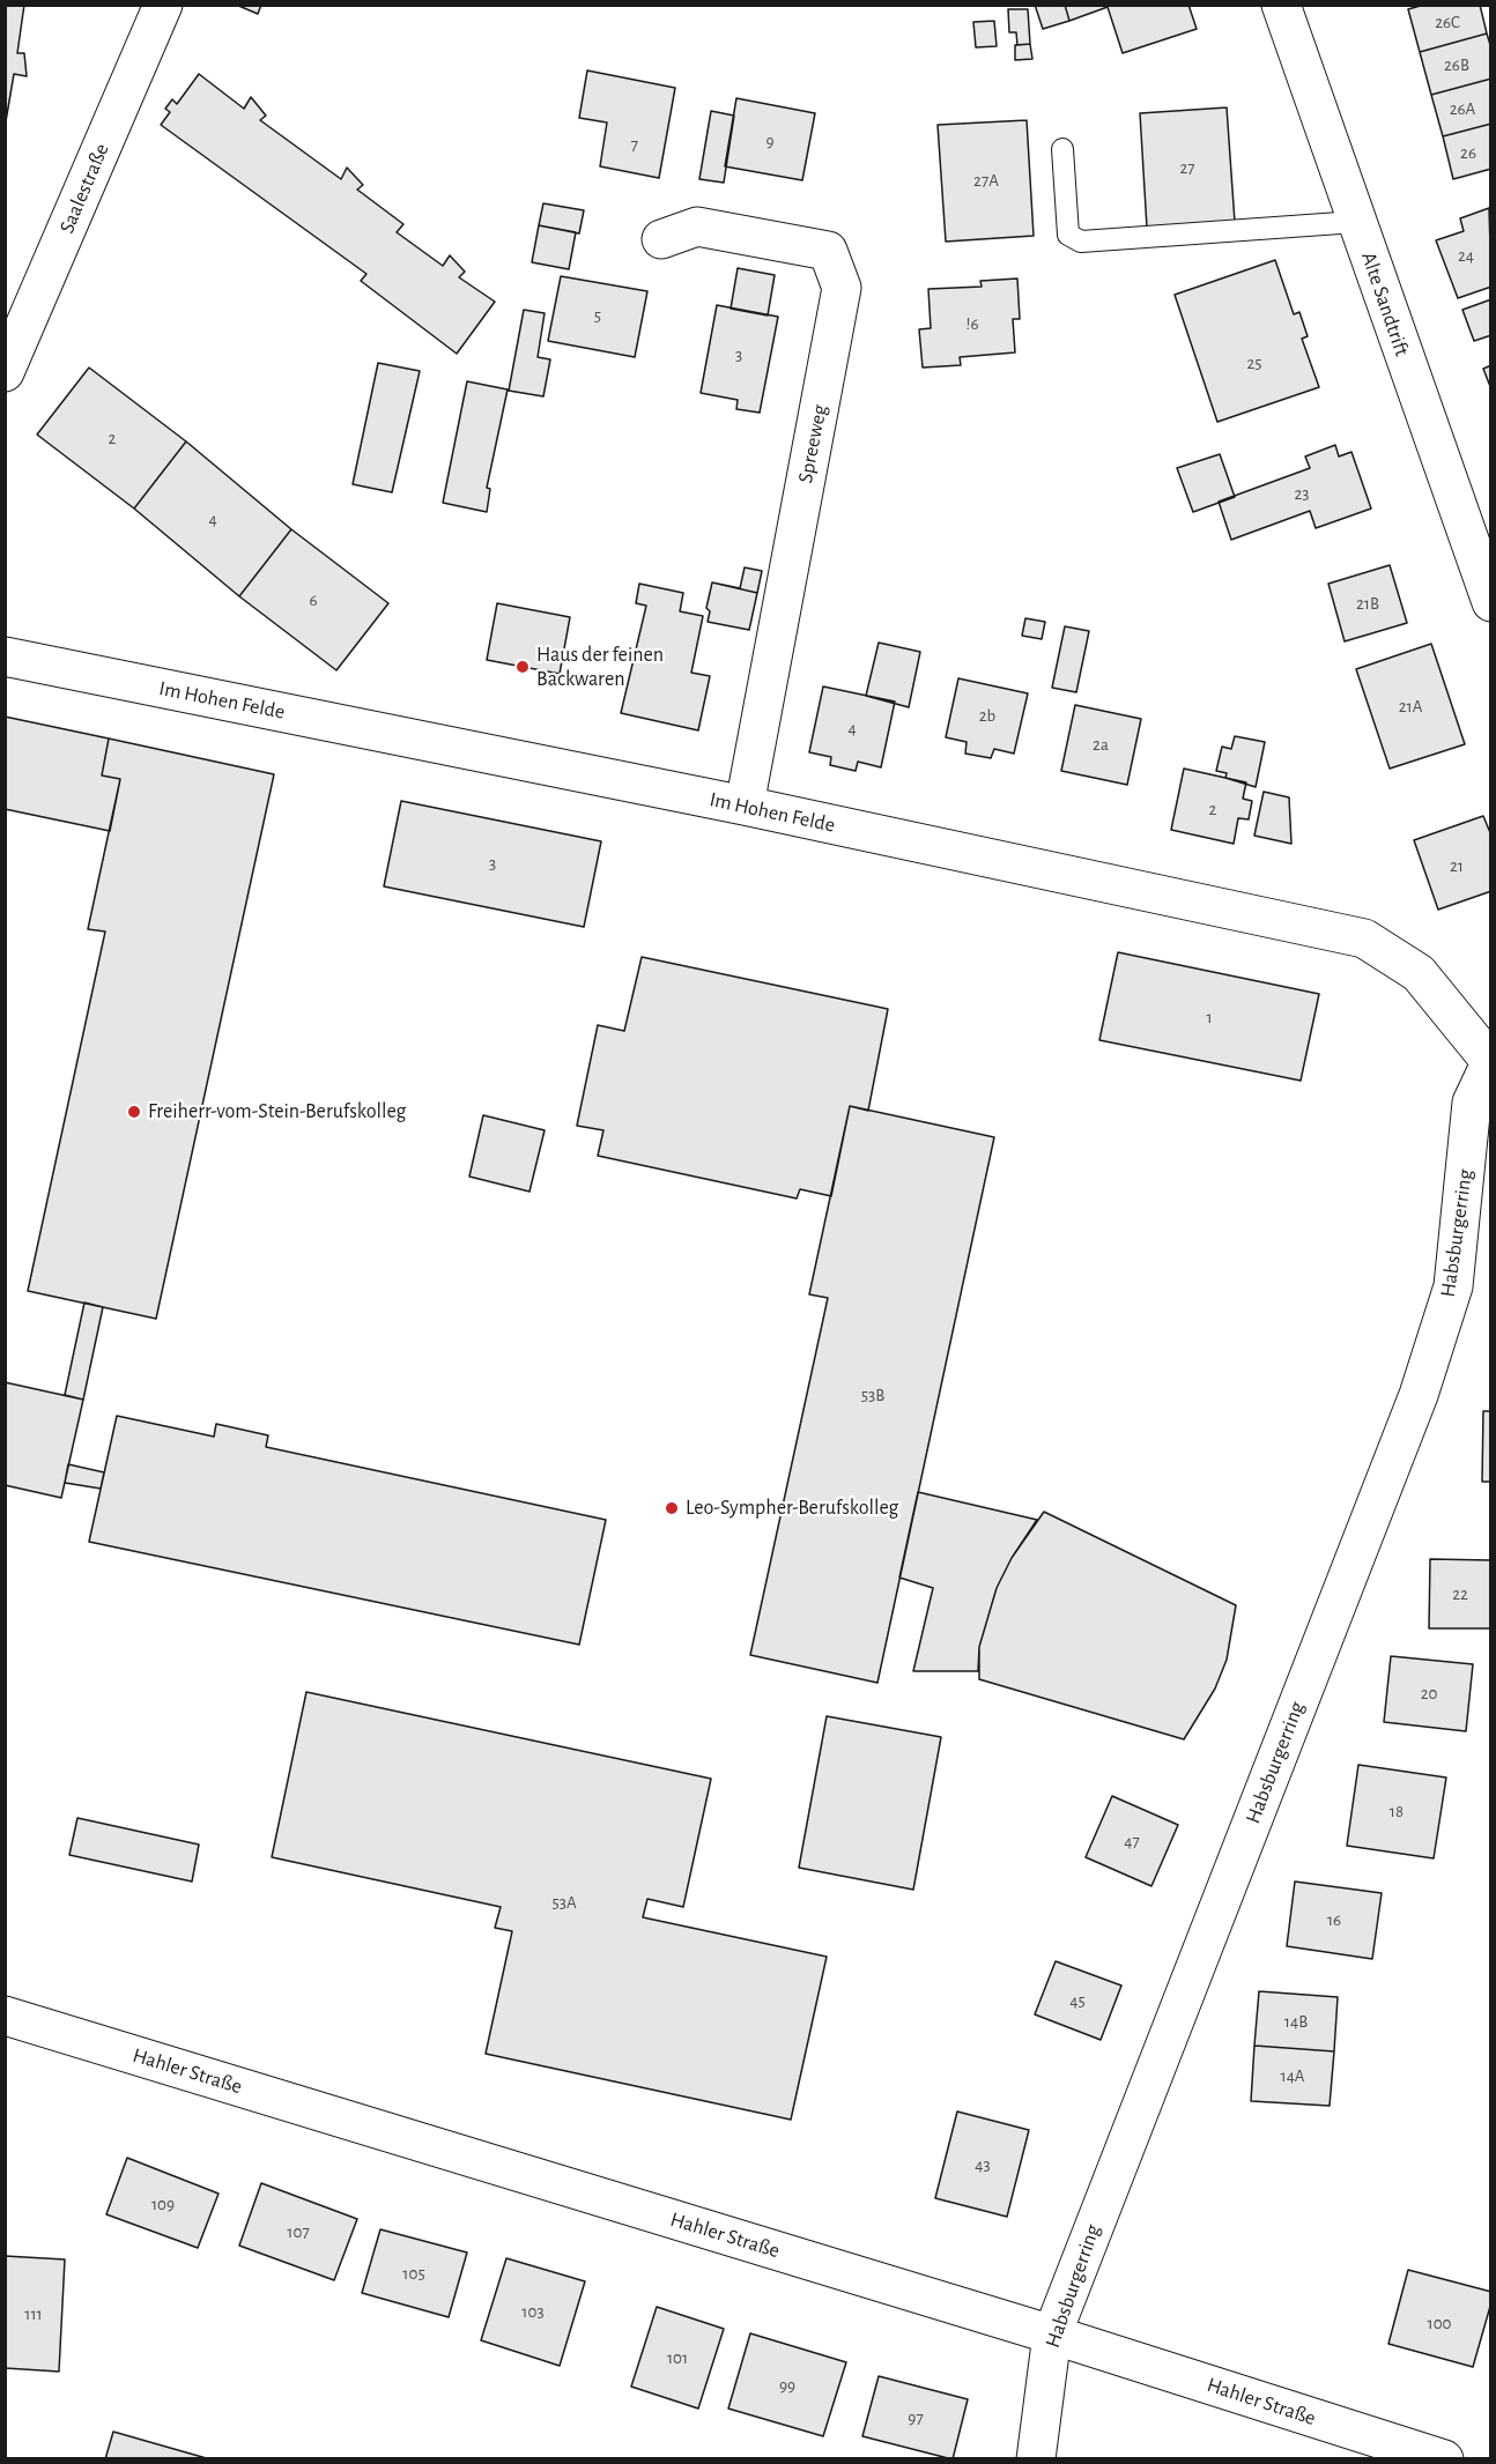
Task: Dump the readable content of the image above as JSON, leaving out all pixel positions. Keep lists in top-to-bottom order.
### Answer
{
  "streets": {
    "street": [
      "Saalestraße",
      "Alte Sandtrift",
      "Spreeweg",
      "Im Hohen Felde",
      "Habsburgerring",
      "Hahler Straße"
    ]
  },
  "crossings": [
    ["Spreeweg", "Im Hohen Felde"],
    ["Im Hohen Felde", "Habsburgerring"],
    ["Habsburgerring", "Hahler Straße"]
  ],
  "places": ["Haus der feinen Backwaren", "Freiherr-vom-Stein-Berufskolleg", "Leo-Sympher-Berufskolleg"],
  "house_numbers": [
    "26C",
    "26B",
    "26A",
    "9",
    "7",
    "26",
    "27",
    "27A",
    "24",
    "5",
    "!6",
    "3",
    "25",
    "2",
    "23",
    "4",
    "6",
    "21B",
    "21A",
    "2b",
    "4",
    "2a",
    "2",
    "3",
    "21",
    "1",
    "53B",
    "22",
    "20",
    "18",
    "47",
    "53A",
    "16",
    "45",
    "14B",
    "14A",
    "43",
    "109",
    "107",
    "105",
    "103",
    "111",
    "100",
    "101",
    "99",
    "97"
  ]
}
